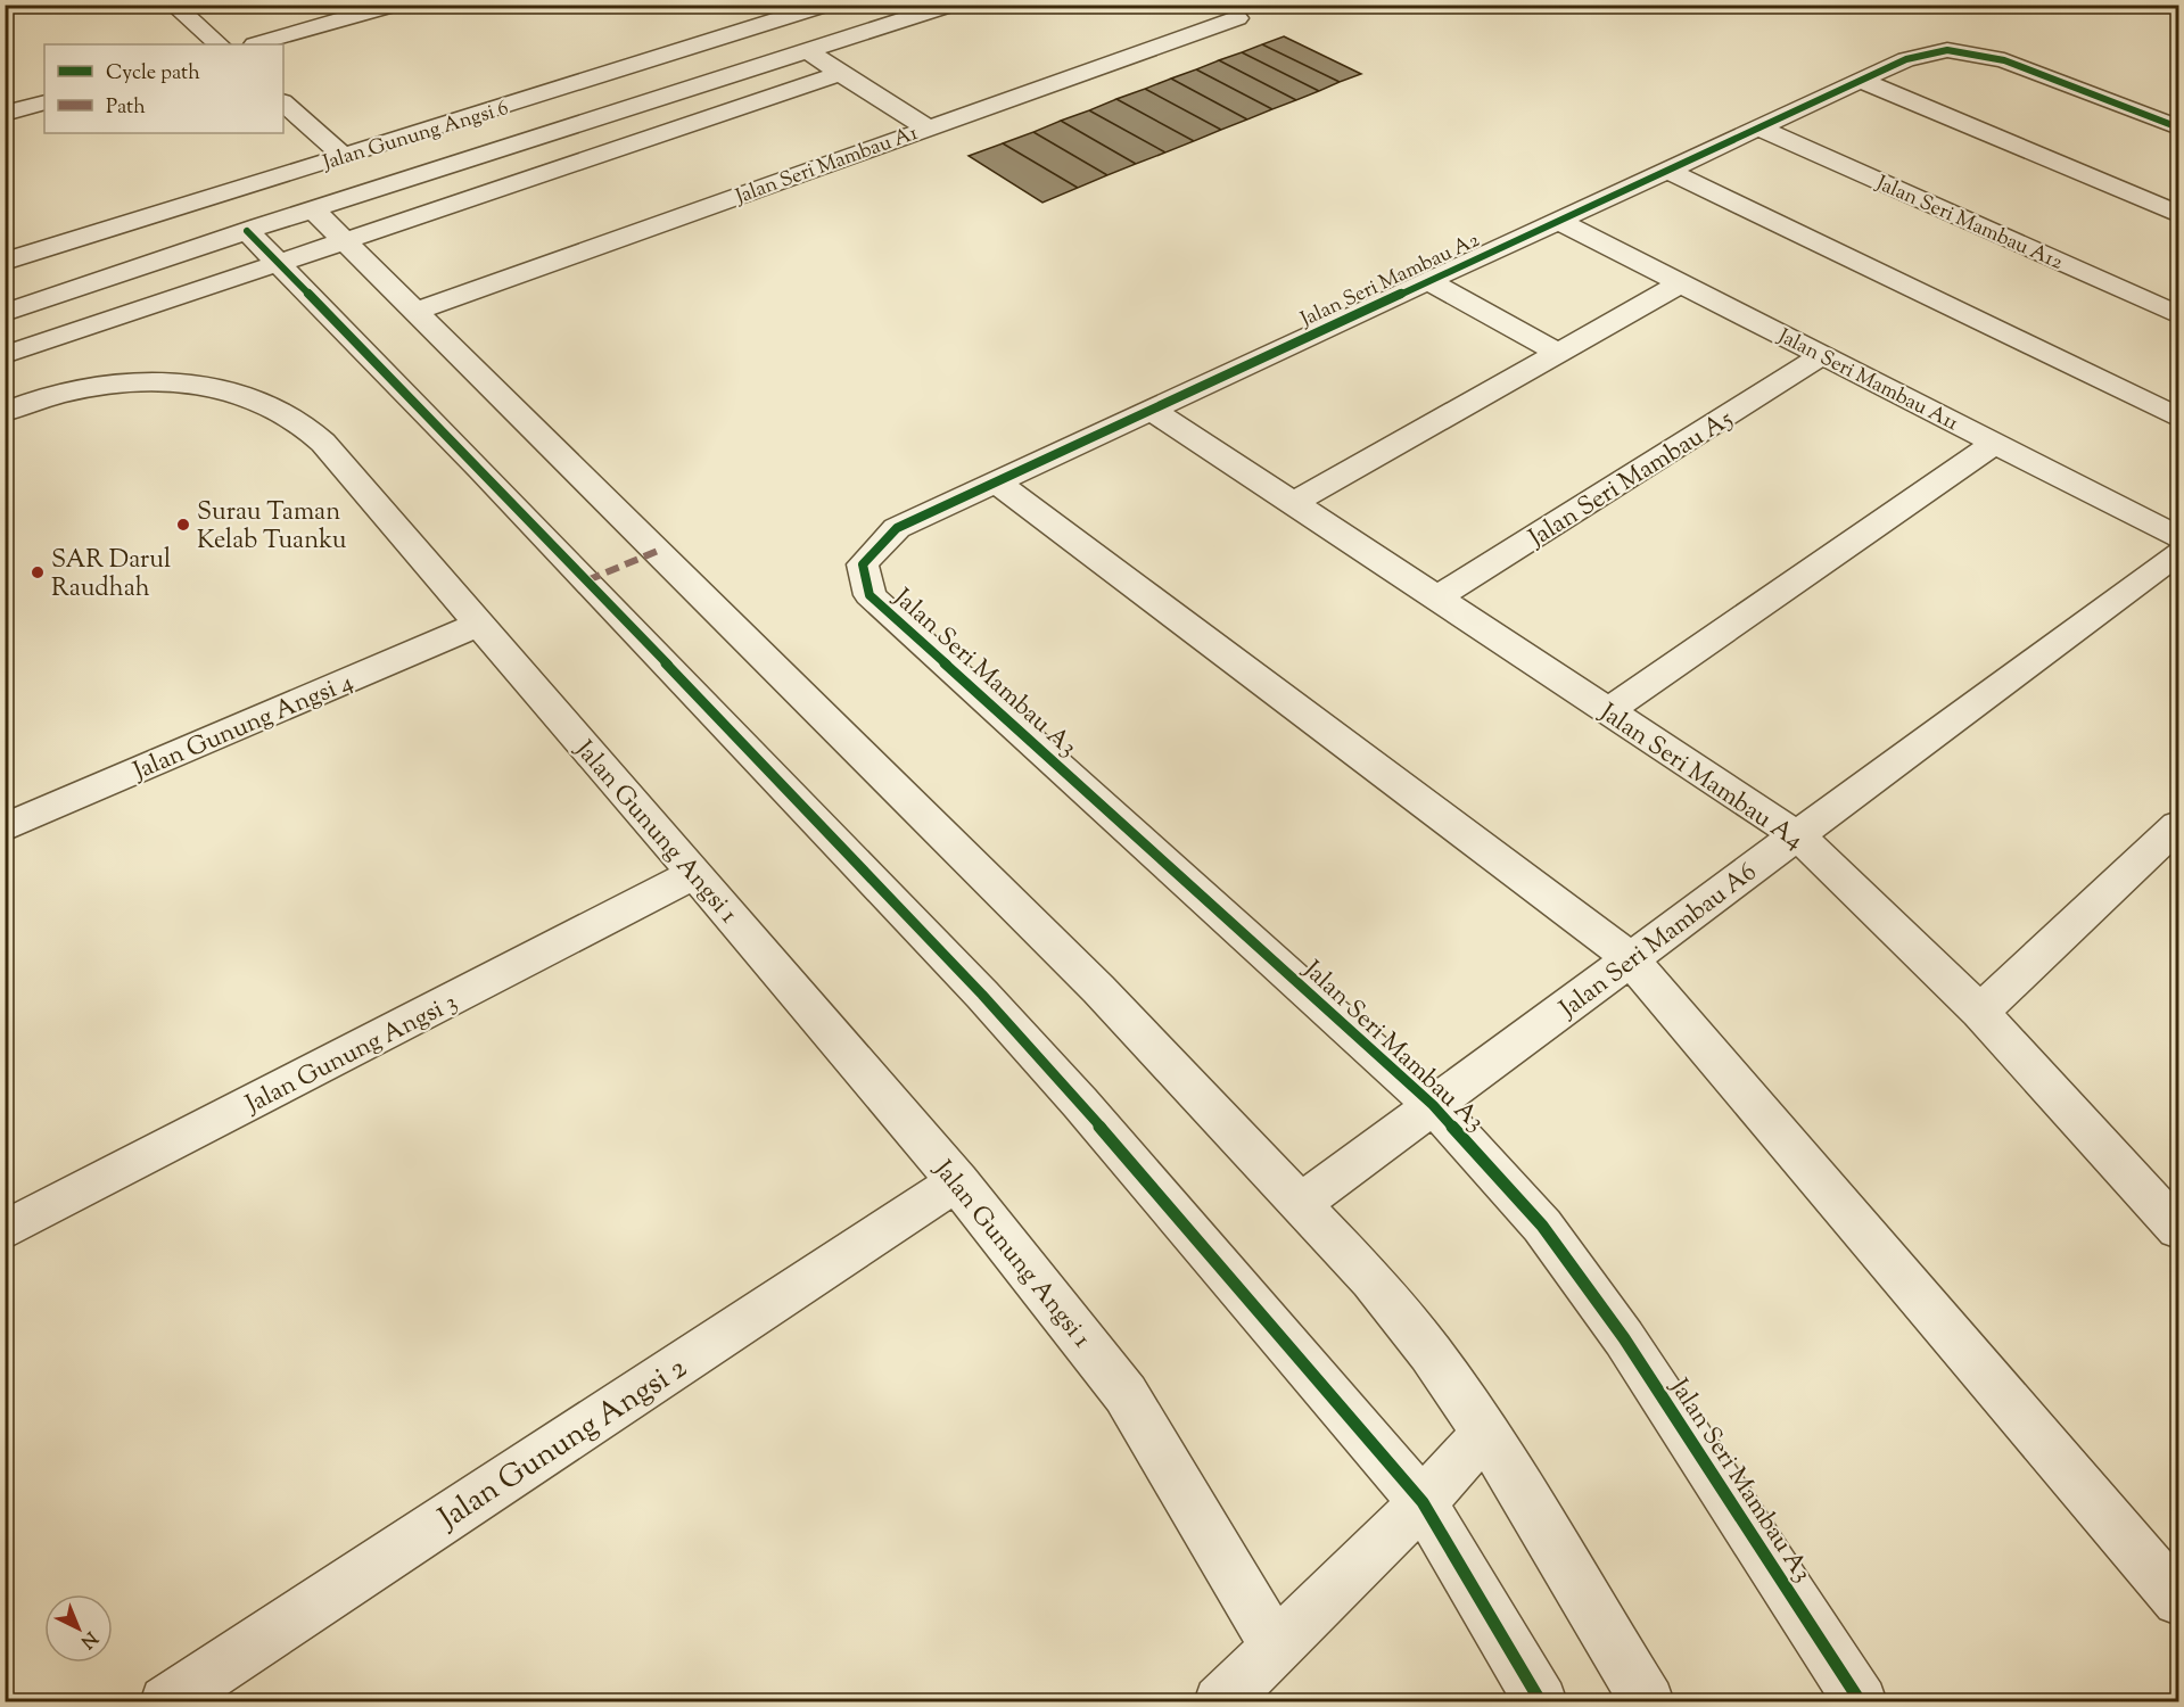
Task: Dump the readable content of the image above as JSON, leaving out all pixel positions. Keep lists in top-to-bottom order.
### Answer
{
  "streets": {
    "street": [
      "Jalan Gunung Angsi 6",
      "Jalan Seri Mambau A1",
      "Jalan Seri Mambau A12",
      "Jalan Seri Mambau A2",
      "Jalan Seri Mambau A11",
      "Jalan Seri Mambau A5",
      "Jalan Seri Mambau A3",
      "Jalan Gunung Angsi 4",
      "Jalan Seri Mambau A4",
      "Jalan Gunung Angsi 1",
      "Jalan Seri Mambau A6",
      "Jalan Gunung Angsi 3",
      "Jalan Gunung Angsi 2"
    ]
  },
  "crossings": [
    ["Jalan Seri Mambau A12", "Jalan Seri Mambau A2"],
    ["Jalan Seri Mambau A2", "Jalan Seri Mambau A11"],
    ["Jalan Seri Mambau A2", "Jalan Seri Mambau A3"],
    ["Jalan Seri Mambau A2", "Jalan Seri Mambau A4"],
    ["Jalan Seri Mambau A11", "Jalan Seri Mambau A5"],
    ["Jalan Seri Mambau A5", "Jalan Seri Mambau A4"],
    ["Jalan Seri Mambau A3", "Jalan Seri Mambau A6"],
    ["Jalan Gunung Angsi 4", "Jalan Gunung Angsi 1"],
    ["Jalan Seri Mambau A4", "Jalan Seri Mambau A6"],
    ["Jalan Gunung Angsi 1", "Jalan Gunung Angsi 3"],
    ["Jalan Gunung Angsi 1", "Jalan Gunung Angsi 2"]
  ],
  "places": ["Surau Taman Kelab Tuanku", "SAR Darul Raudhah"],
  "legend": ["Cycle path", "Path"],
  "north": "bottom right"
}
